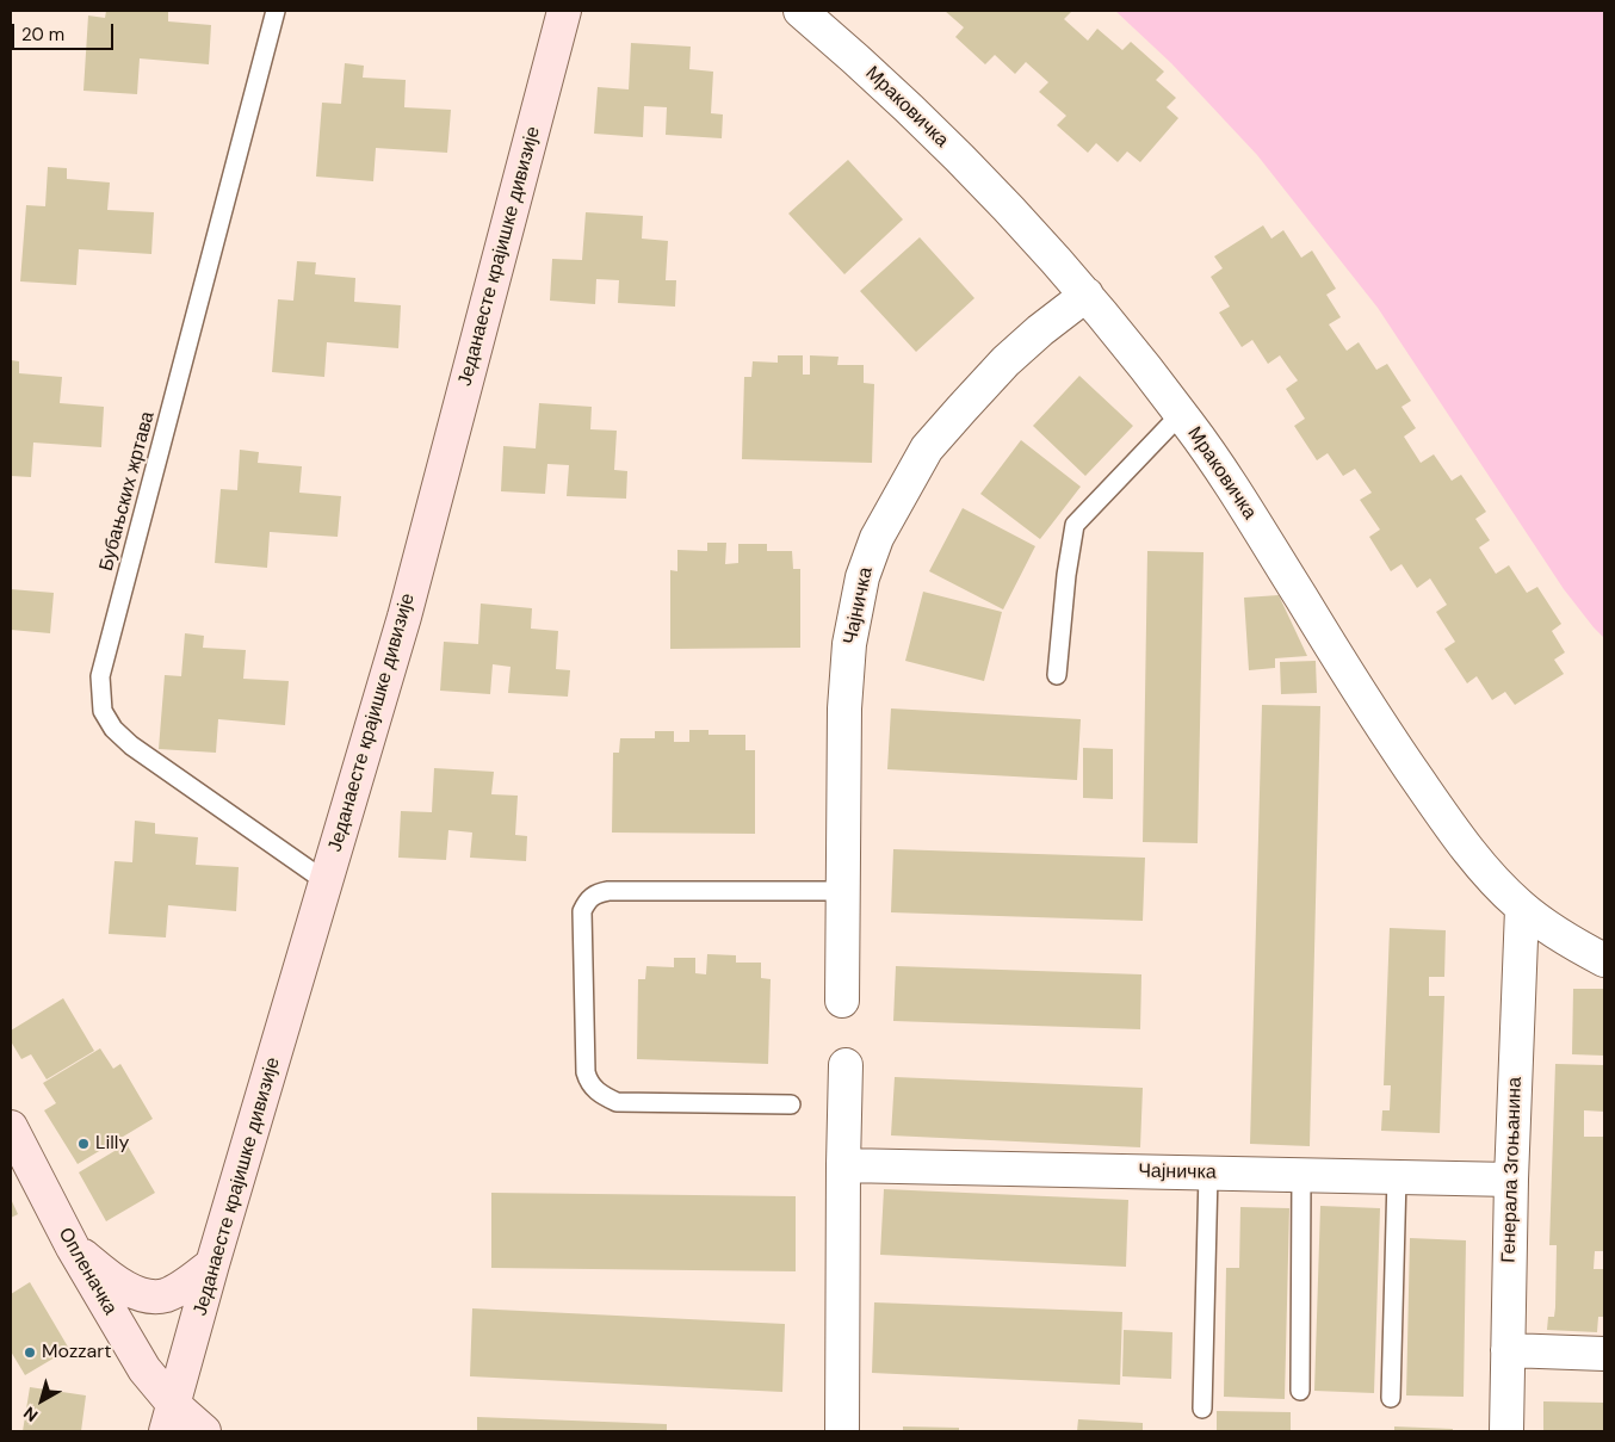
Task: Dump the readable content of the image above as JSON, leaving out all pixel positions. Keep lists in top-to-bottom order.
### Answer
{
  "streets": {
    "street": [
      "Мраковичка",
      "Једанаесте крајишке дивизије",
      "Чајничка",
      "Генерала Згоњанина",
      "Опленачка"
    ],
    "lane": ["Бубањских жртава"]
  },
  "crossings": [
    ["Мраковичка", "Чајничка"],
    ["Мраковичка", "Генерала Згоњанина"],
    ["Једанаесте крајишке дивизије", "Бубањских жртава"],
    ["Једанаесте крајишке дивизије", "Опленачка"],
    ["Чајничка", "Генерала Згоњанина"]
  ],
  "places": ["Lilly", "Mozzart"],
  "scale_bar": "20 m",
  "north": "bottom left"
}
